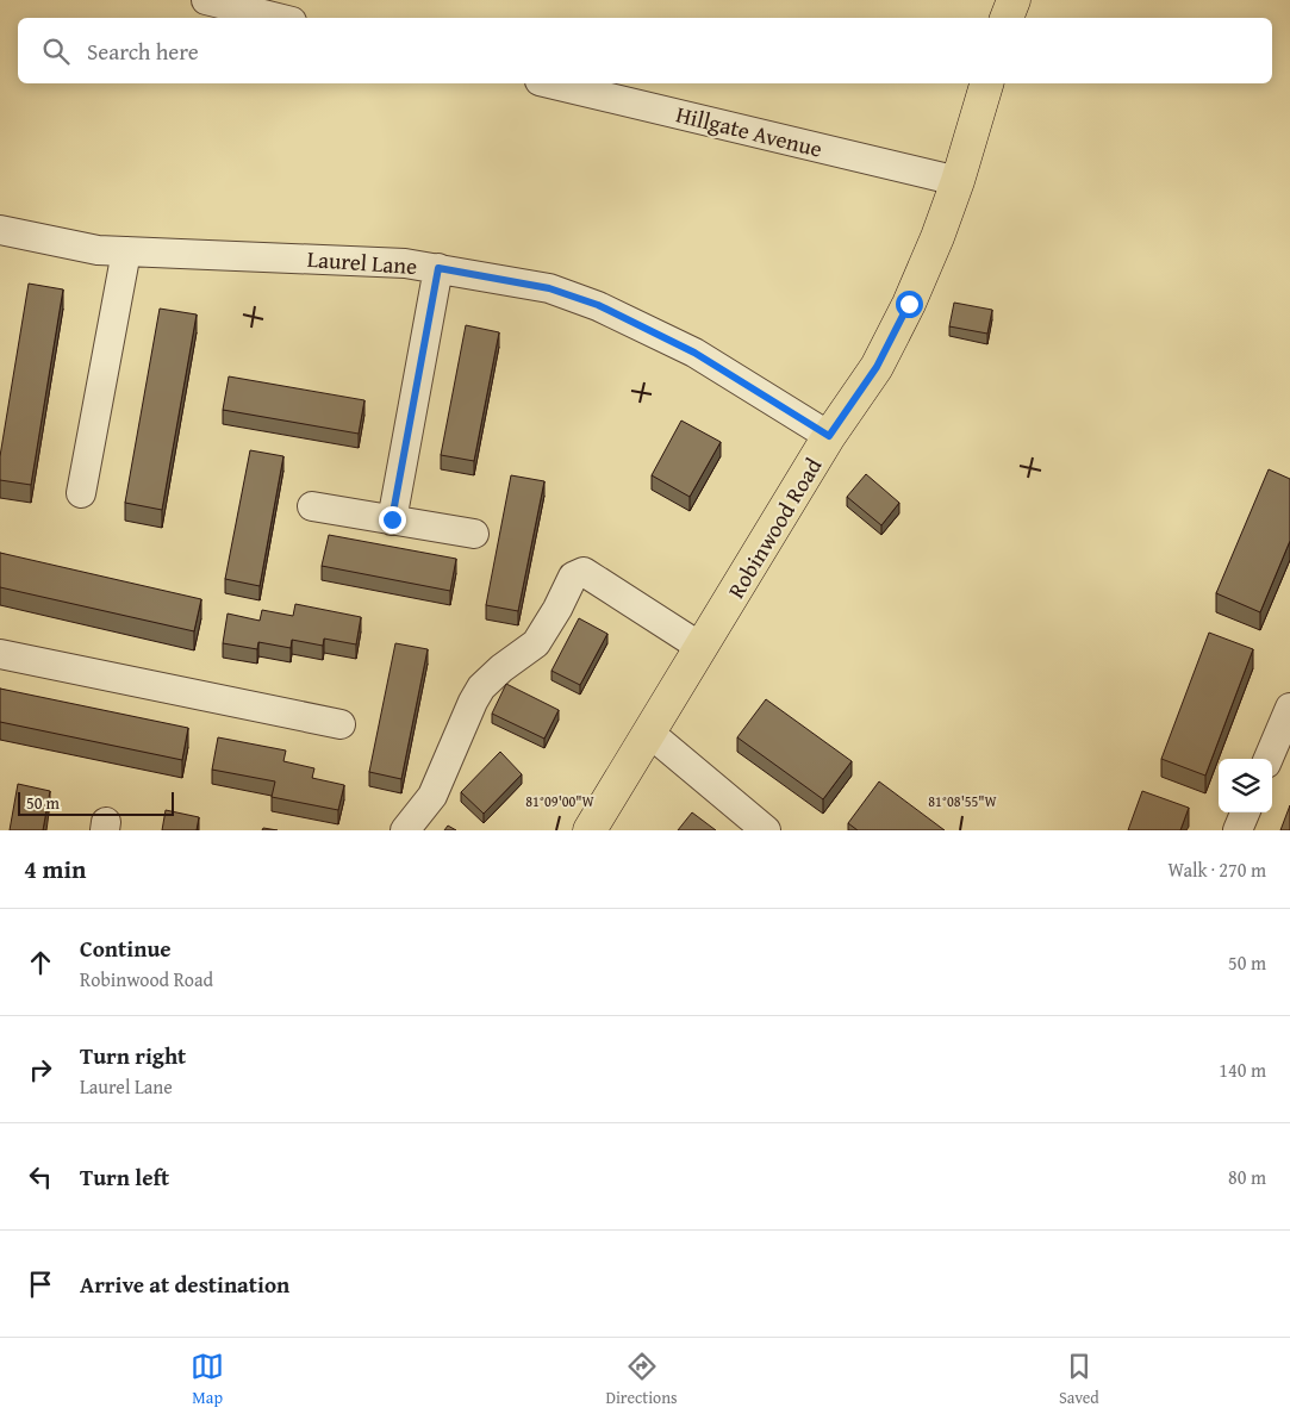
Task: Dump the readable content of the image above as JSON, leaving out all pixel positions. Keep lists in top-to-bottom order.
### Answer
{
  "streets": {
    "main road": ["Robinwood Road"],
    "street": ["Hillgate Avenue", "Laurel Lane"]
  },
  "crossings": [
    ["Hillgate Avenue", "Robinwood Road"],
    ["Laurel Lane", "Robinwood Road"]
  ],
  "scale_bar": "50 m",
  "page": {
    "search": "Search here",
    "scale": "50 m",
    "heading": ["4 min", "Walk · 270 m"],
    "list": [
      ["Continue", "Robinwood Road", "50 m"],
      ["Turn right", "Laurel Lane", "140 m"],
      ["Turn left", "80 m"],
      "Arrive at destination"
    ],
    "nav": ["Map", "Directions", "Saved"]
  },
  "coordinates": ["81°09'00\"W", "81°08'55\"W"]
}
